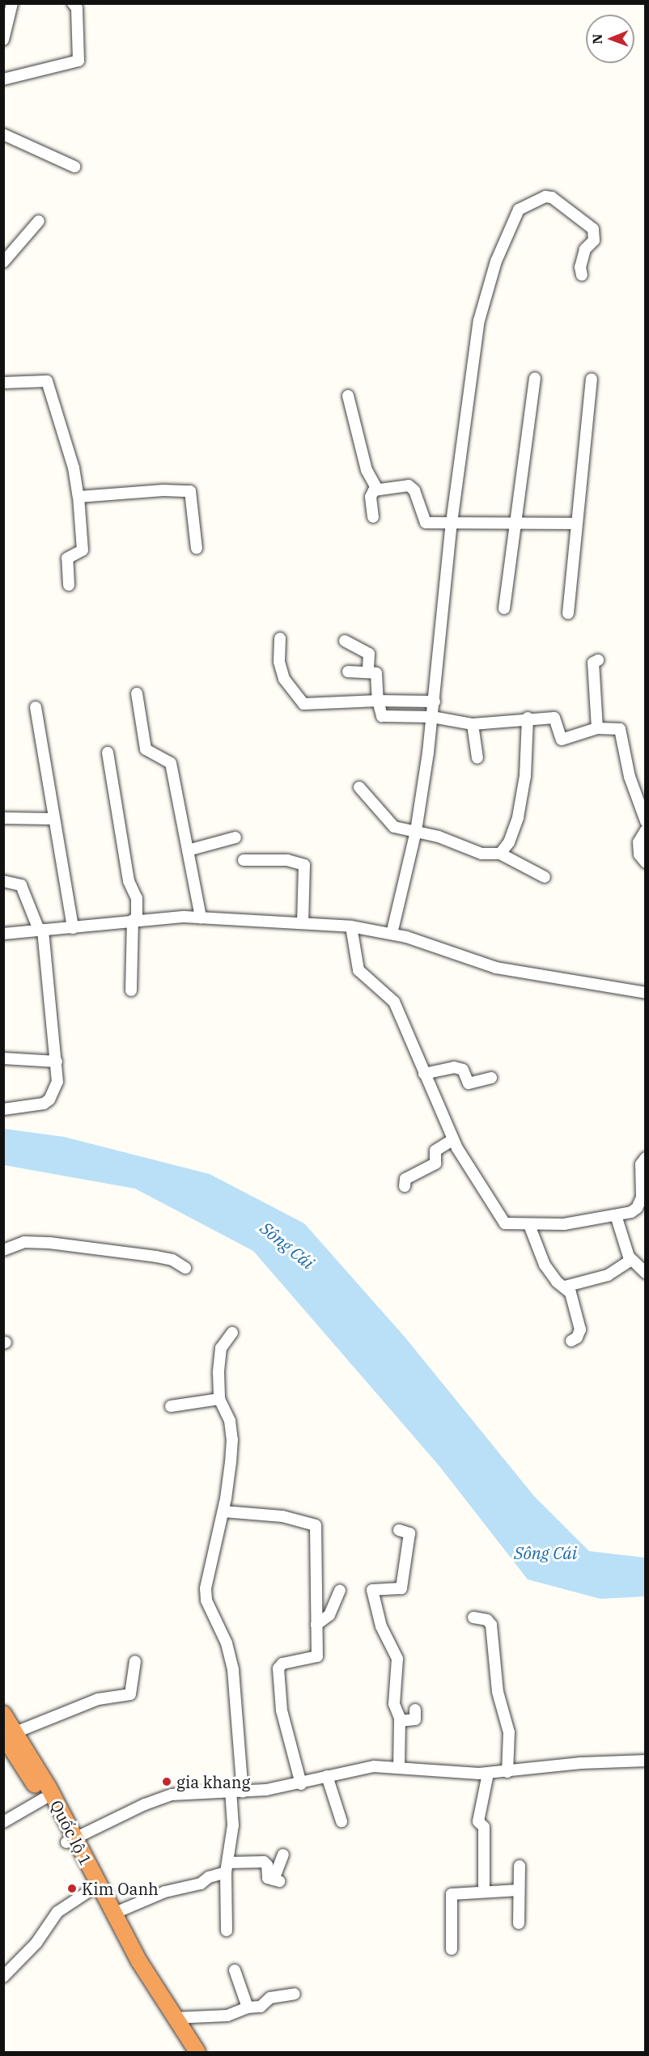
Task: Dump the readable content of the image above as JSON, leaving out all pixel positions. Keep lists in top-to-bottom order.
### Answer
{
  "streets": {
    "highway": ["Quốc lộ 1"]
  },
  "water": ["Sông Cái"],
  "places": ["gia khang", "Kim Oanh"],
  "north": "left"
}
